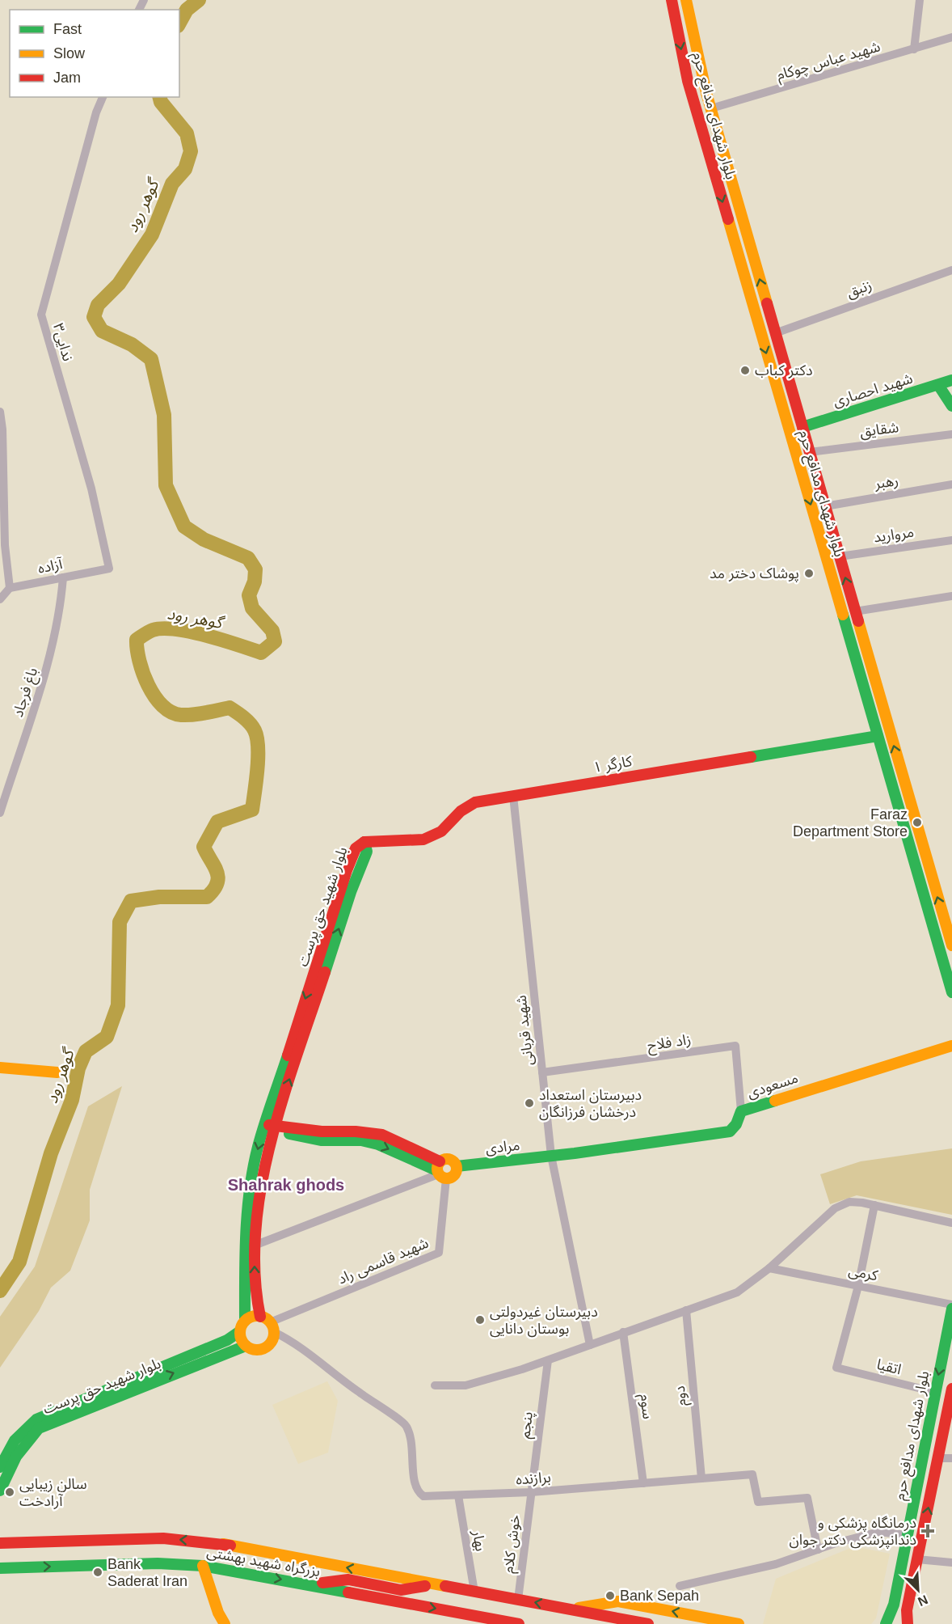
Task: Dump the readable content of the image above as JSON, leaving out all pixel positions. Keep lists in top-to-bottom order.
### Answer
{
  "streets": {
    "main road": [
      "بلوار شهدای مدافع حرم",
      "شهید احصاری",
      "کارگر ۱",
      "بلوار شهید حق پرست",
      "مسعودی",
      "مرادی",
      "بزرگراه شهید بهشتی"
    ],
    "street": [
      "شهید عباس چوکام",
      "زنبق",
      "ندایی۳",
      "شقایق",
      "رهبر",
      "مروارید",
      "آزاده",
      "باغ فرجاد",
      "شهید قربانی",
      "زاد فلاح",
      "شهید قاسمی راد",
      "کرمی",
      "اتقیا",
      "دوم",
      "سوم",
      "پنجم",
      "برازنده",
      "بهار",
      "خوش کلام"
    ]
  },
  "crossings": [
    ["شهید عباس چوکام", "بلوار شهدای مدافع حرم"],
    ["بلوار شهدای مدافع حرم", "زنبق"],
    ["بلوار شهدای مدافع حرم", "شهید احصاری"],
    ["بلوار شهدای مدافع حرم", "شقایق"],
    ["بلوار شهدای مدافع حرم", "رهبر"],
    ["بلوار شهدای مدافع حرم", "مروارید"],
    ["بلوار شهدای مدافع حرم", "کارگر ۱"],
    ["بلوار شهدای مدافع حرم", "اتقیا"],
    ["ندایی۳", "آزاده"],
    ["آزاده", "باغ فرجاد"],
    ["کارگر ۱", "بلوار شهید حق پرست"],
    ["کارگر ۱", "شهید قربانی"],
    ["بلوار شهید حق پرست", "شهید قاسمی راد"],
    ["بلوار شهید حق پرست", "برازنده"],
    ["شهید قربانی", "زاد فلاح"],
    ["شهید قربانی", "مسعودی"],
    ["شهید قربانی", "مرادی"],
    ["زاد فلاح", "مسعودی"],
    ["مسعودی", "مرادی"],
    ["شهید قاسمی راد", "برازنده"],
    ["کرمی", "اتقیا"],
    ["دوم", "برازنده"],
    ["سوم", "برازنده"],
    ["پنجم", "برازنده"],
    ["پنجم", "خوش کلام"],
    ["برازنده", "بهار"],
    ["برازنده", "خوش کلام"],
    ["بهار", "بزرگراه شهید بهشتی"],
    ["خوش کلام", "بزرگراه شهید بهشتی"]
  ],
  "districts": ["Shahrak ghods"],
  "water": ["گوهر رود"],
  "places": {
    "other": [
      "دکتر کباب",
      "پوشاک دختر مد",
      "Faraz Department Store",
      "دبیرستان استعداد درخشان فرزانگان",
      "دبیرستان غیردولتی بوستان دانایی",
      "سالن زیبایی آرادخت",
      "Bank Saderat Iran",
      "Bank Sepah"
    ],
    "health": ["درمانگاه پزشکی و دندانپزشکی دکتر جوان"]
  },
  "legend": ["Fast", "Slow", "Jam"],
  "north": "bottom right"
}
